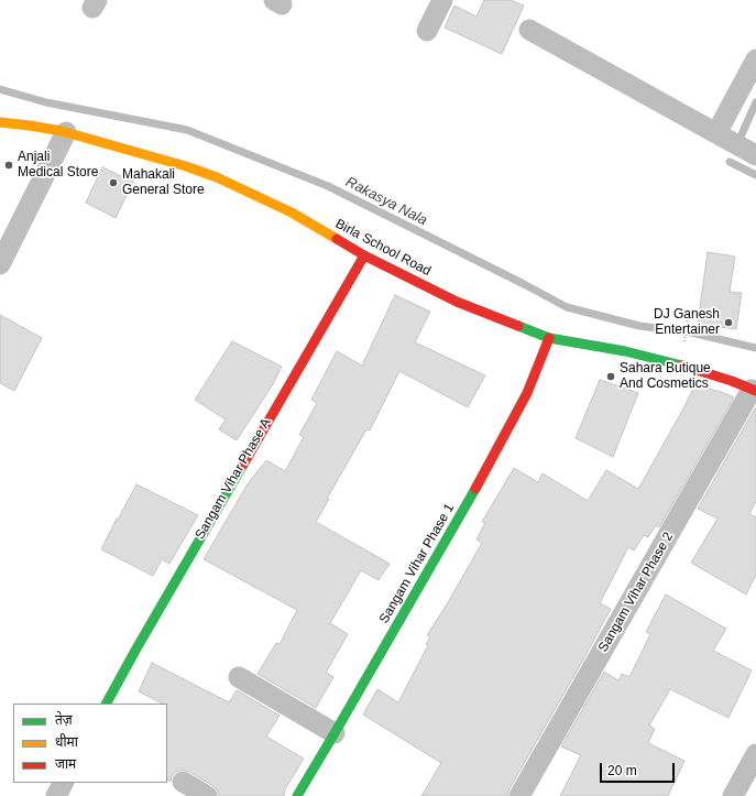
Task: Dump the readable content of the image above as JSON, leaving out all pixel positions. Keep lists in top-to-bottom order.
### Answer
{
  "streets": {
    "street": [
      "Birla School Road",
      "Sangam Vihar Phase A",
      "Sangam Vihar Phase 1",
      "Sangam Vihar Phase 2"
    ]
  },
  "crossings": [
    ["Birla School Road", "Sangam Vihar Phase A"],
    ["Birla School Road", "Sangam Vihar Phase 1"],
    ["Birla School Road", "Sangam Vihar Phase 2"]
  ],
  "water": ["Rakasya Nala"],
  "places": [
    "Anjali Medical Store",
    "Mahakali General Store",
    "DJ Ganesh Entertainer",
    "Sahara Butique And Cosmetics"
  ],
  "legend": ["तेज़", "धीमा", "जाम"],
  "scale_bar": "20 m"
}
